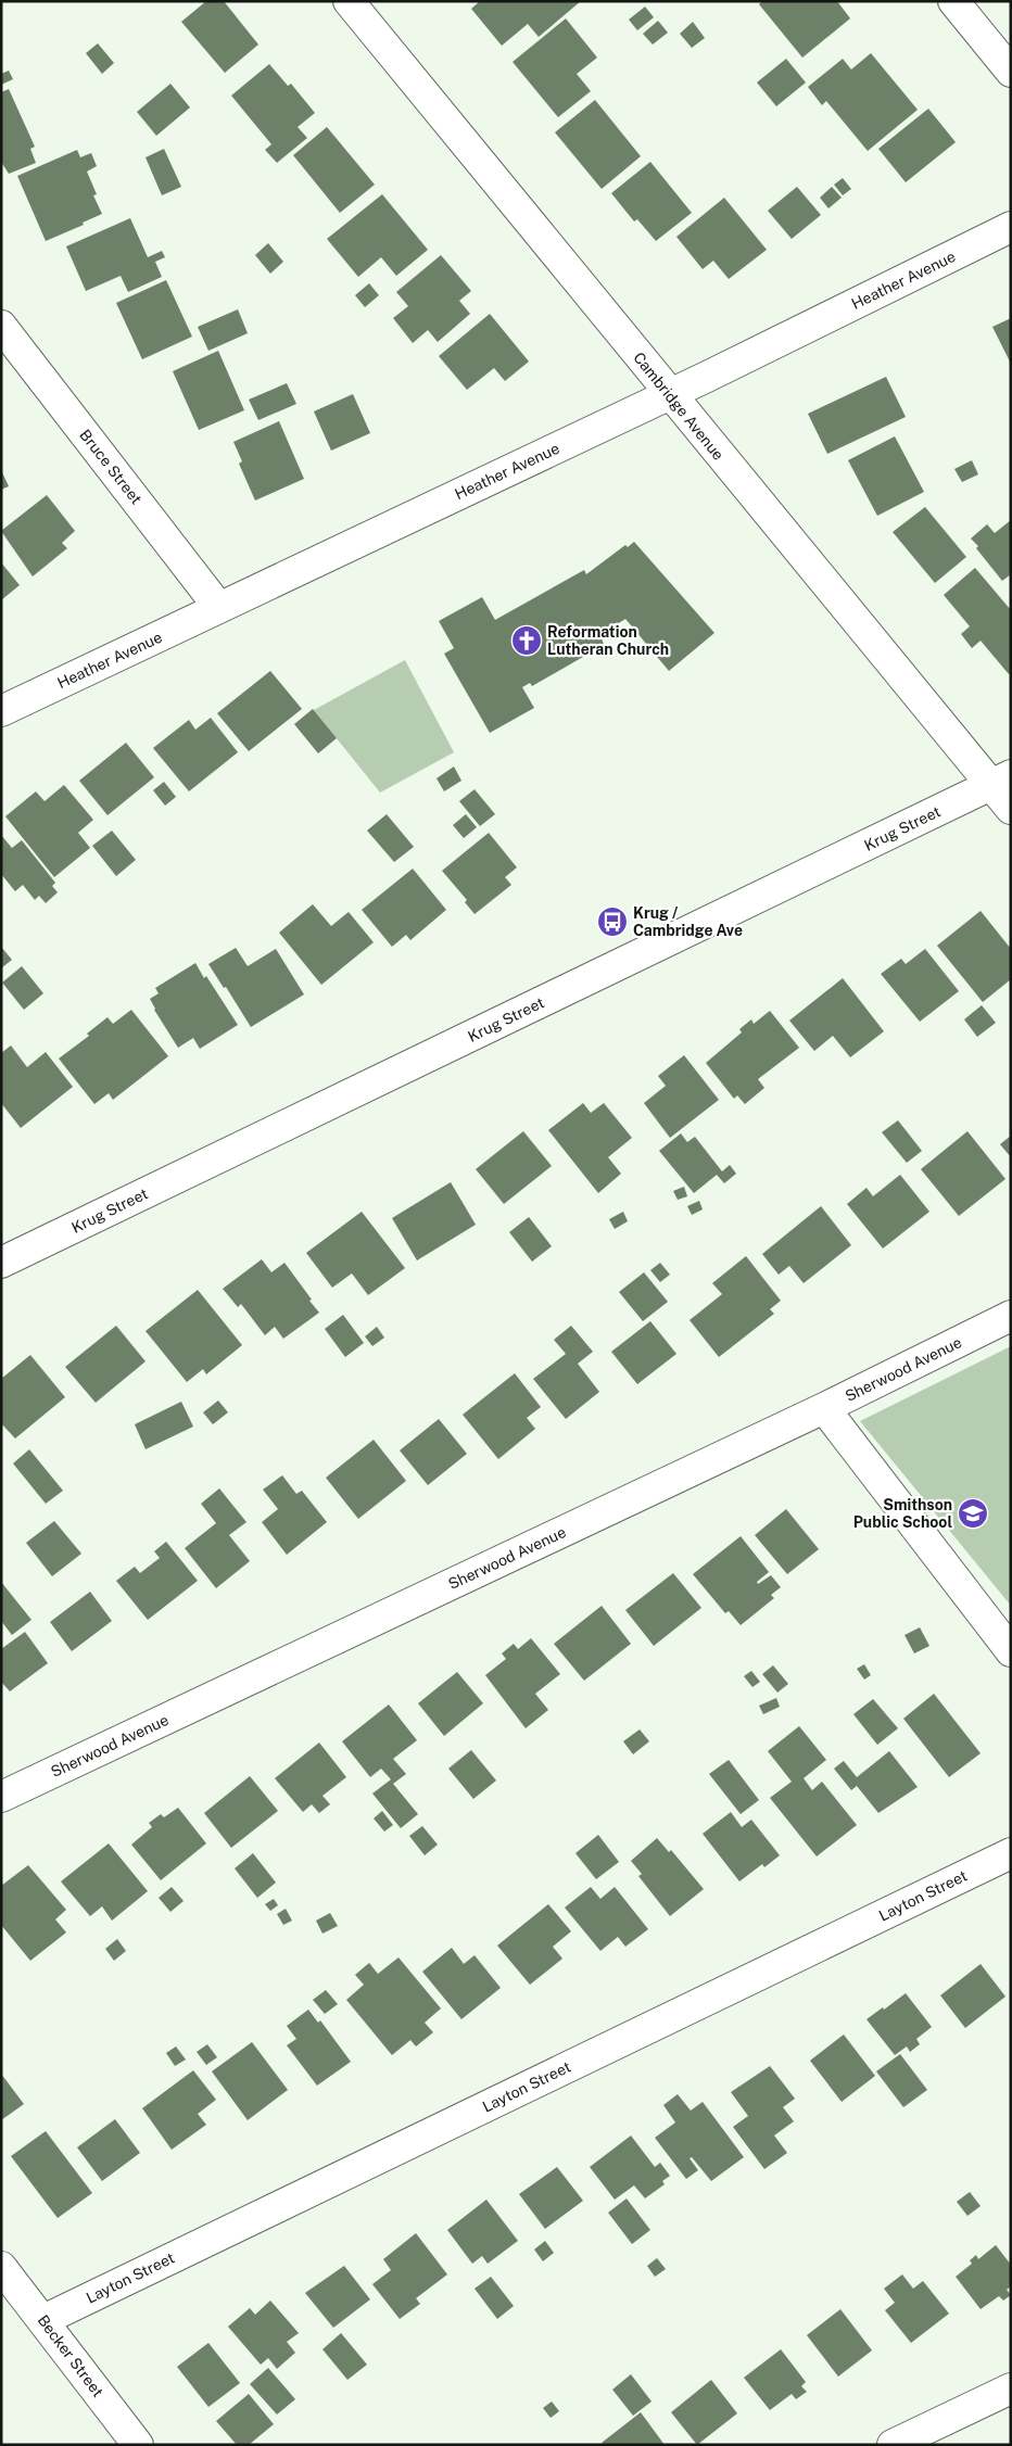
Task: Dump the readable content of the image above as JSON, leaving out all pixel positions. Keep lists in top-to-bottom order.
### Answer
{
  "streets": {
    "street": [
      "Heather Avenue",
      "Cambridge Avenue",
      "Bruce Street",
      "Krug Street",
      "Sherwood Avenue",
      "Layton Street",
      "Becker Street"
    ]
  },
  "crossings": [
    ["Heather Avenue", "Cambridge Avenue"],
    ["Heather Avenue", "Bruce Street"],
    ["Cambridge Avenue", "Krug Street"],
    ["Layton Street", "Becker Street"]
  ],
  "places": {
    "church": ["Reformation Lutheran Church"],
    "bus stop": ["Krug / Cambridge Ave"],
    "school or university": ["Smithson Public School"]
  }
}
